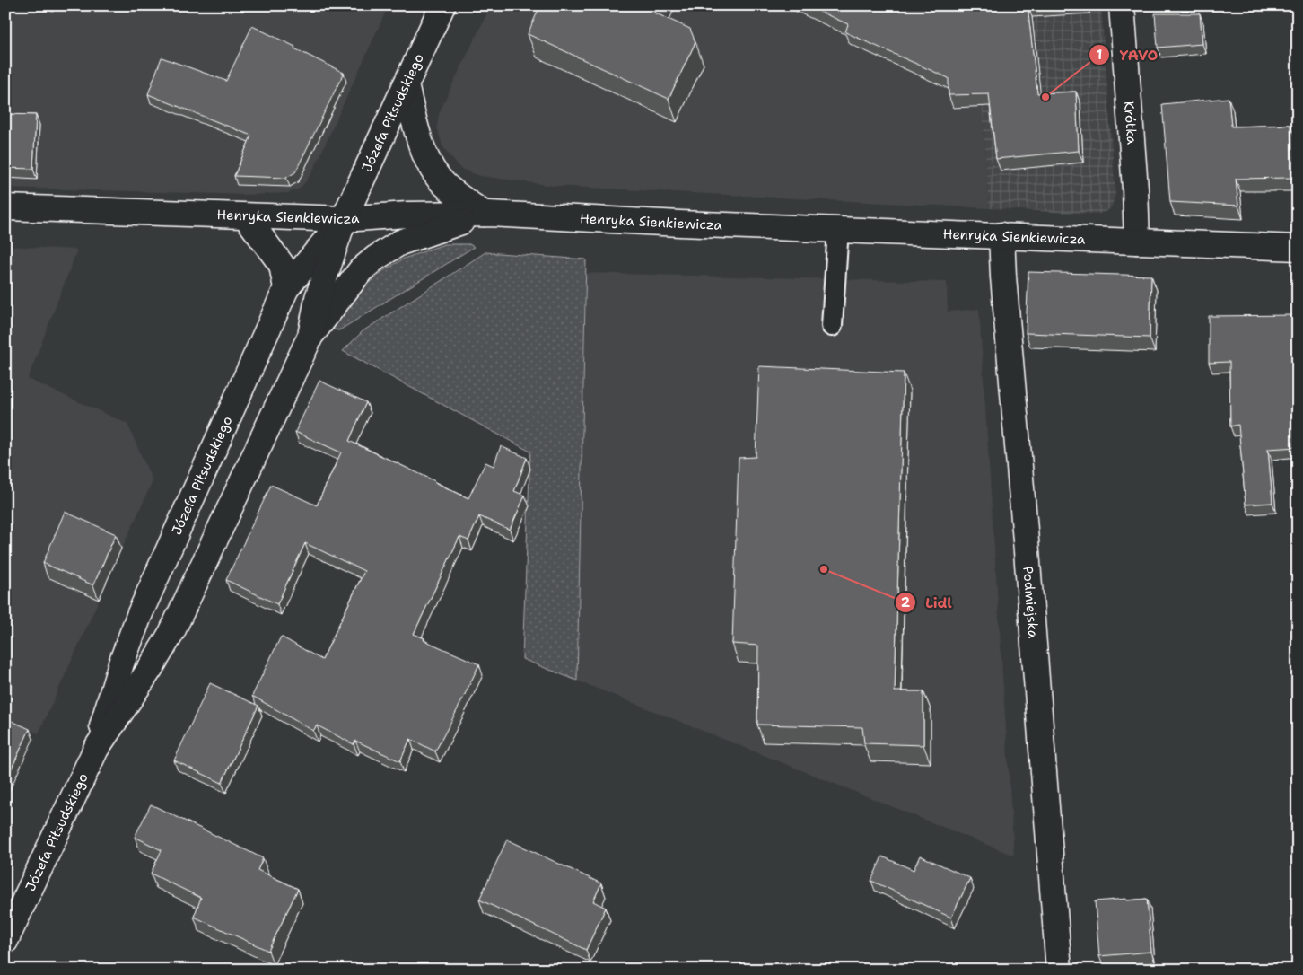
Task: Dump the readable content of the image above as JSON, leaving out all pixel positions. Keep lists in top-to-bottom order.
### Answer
{
  "streets": {
    "main road": [
      "Józefa Piłsudskiego",
      "Krótka",
      "Henryka Sienkiewicza",
      "Podmiejska"
    ]
  },
  "crossings": [
    ["Józefa Piłsudskiego", "Henryka Sienkiewicza"],
    ["Krótka", "Henryka Sienkiewicza"],
    ["Henryka Sienkiewicza", "Podmiejska"]
  ],
  "places": ["YAVO", "Lidl"]
}
